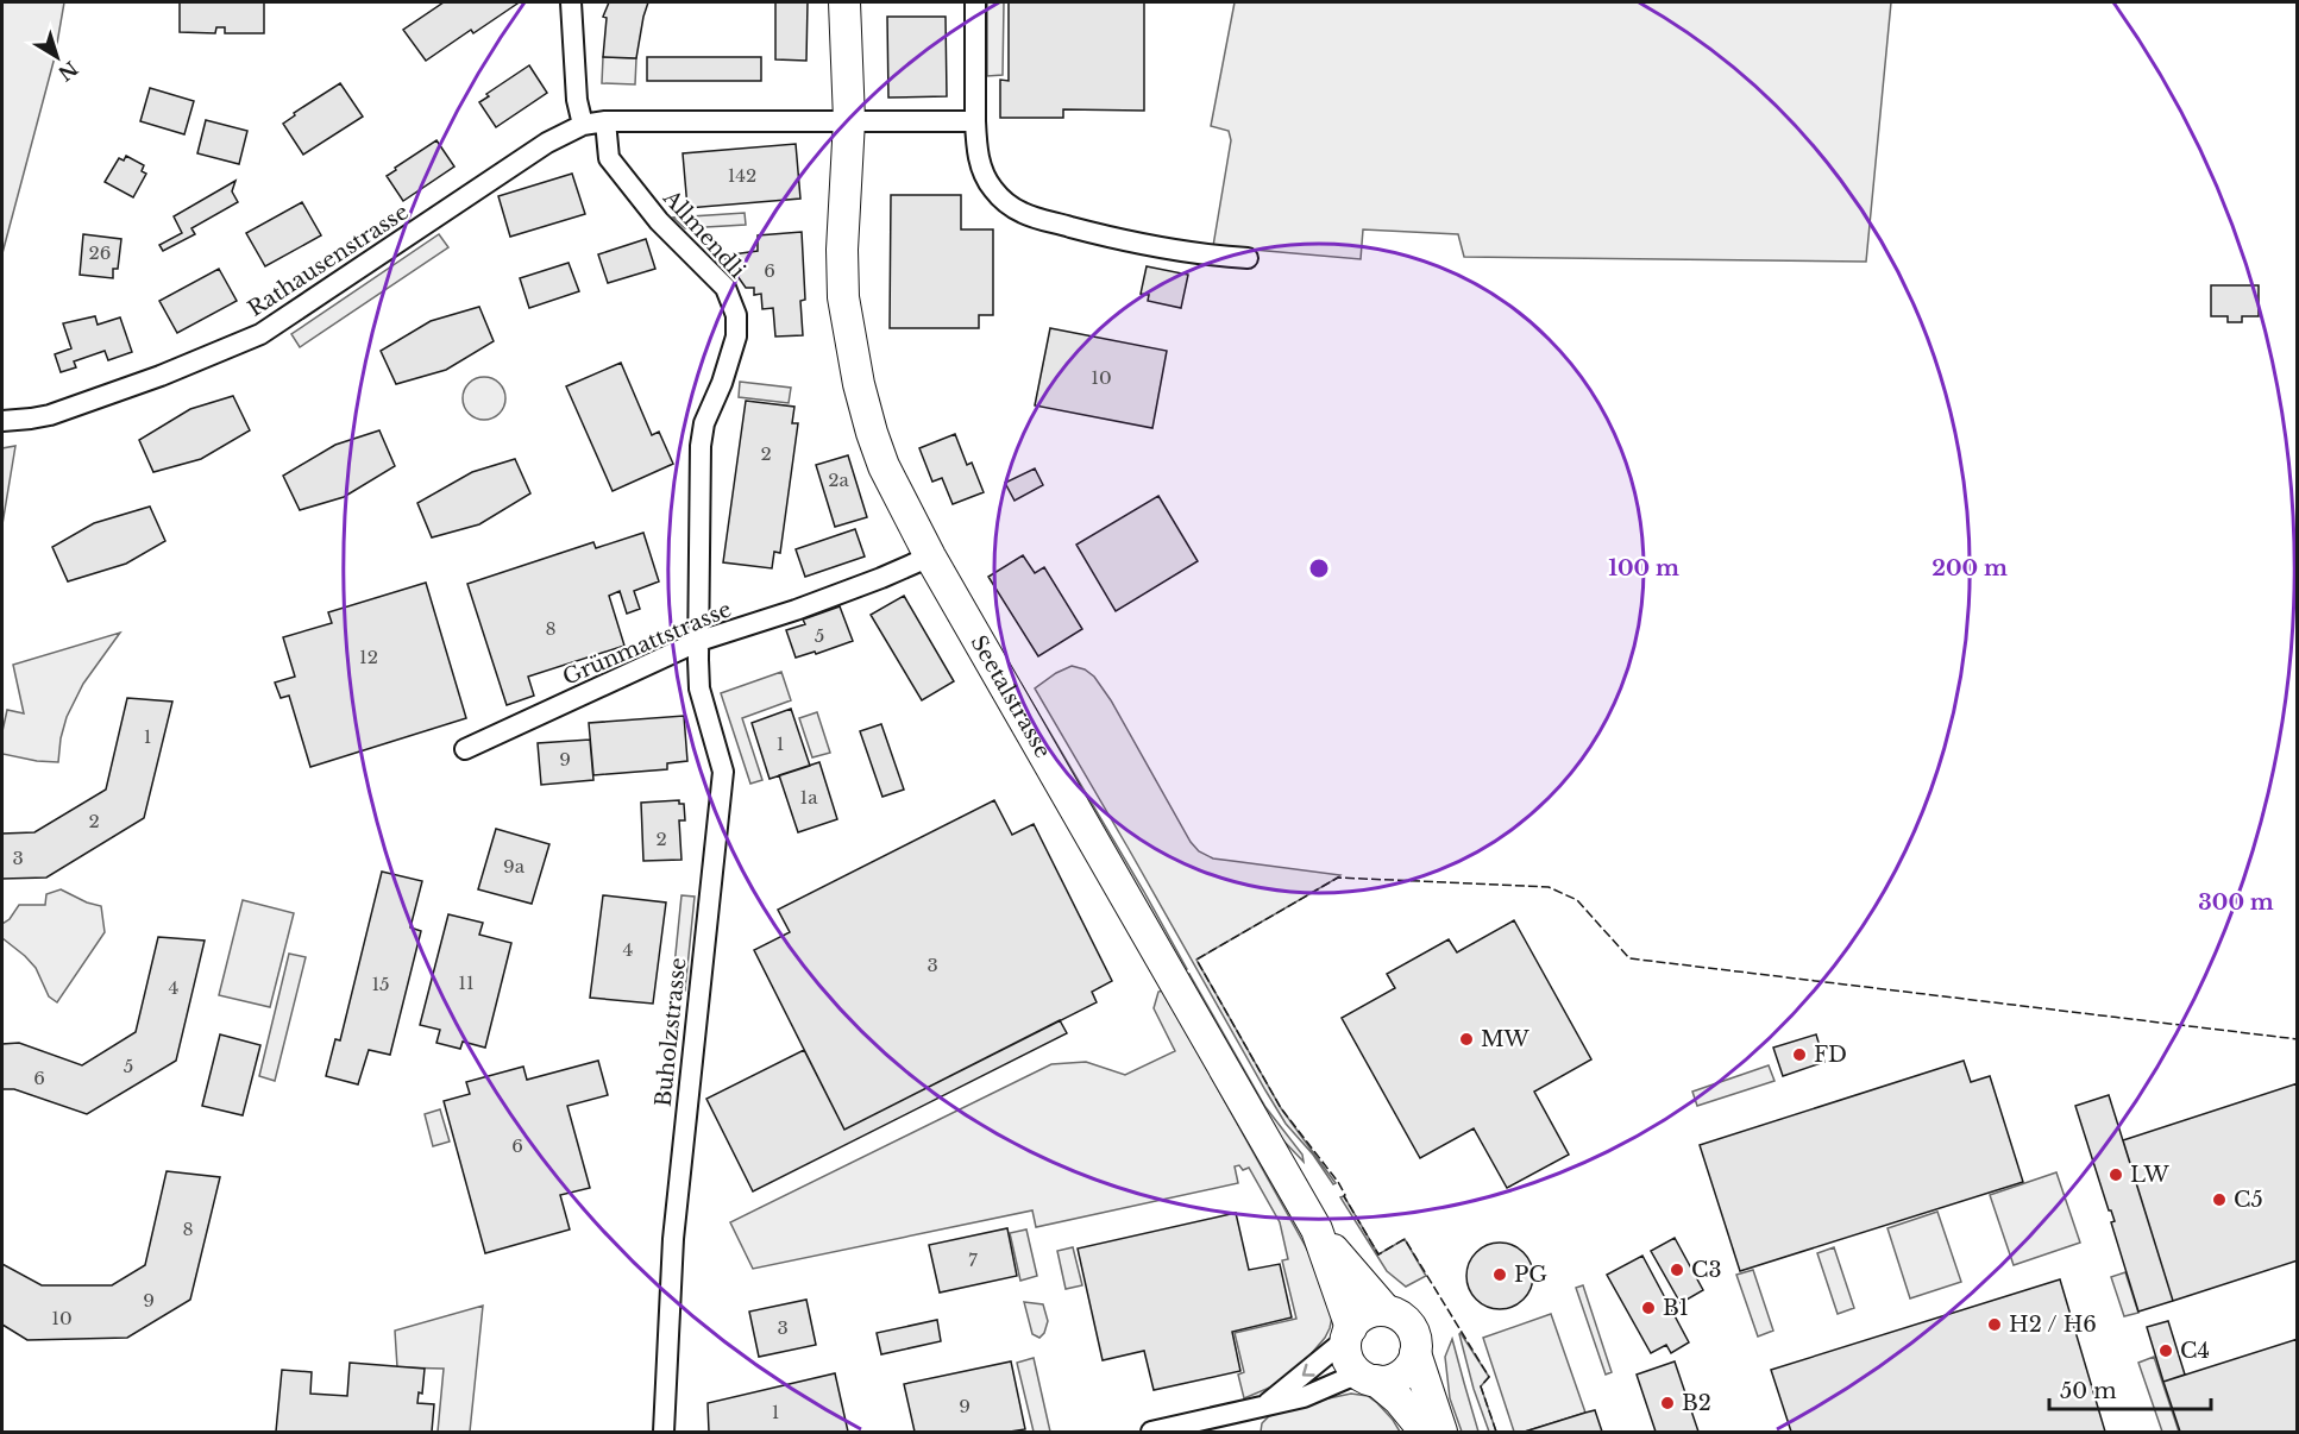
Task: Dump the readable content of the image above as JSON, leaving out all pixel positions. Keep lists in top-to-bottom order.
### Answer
{
  "streets": {
    "main road": ["Seetalstrasse"],
    "street": [
      "Allmendli",
      "Rathausenstrasse",
      "Grünmattstrasse",
      "Buholzstrasse"
    ]
  },
  "crossings": [
    ["Allmendli", "Rathausenstrasse"],
    ["Allmendli", "Grünmattstrasse"],
    ["Allmendli", "Buholzstrasse"],
    ["Rathausenstrasse", "Seetalstrasse"],
    ["Grünmattstrasse", "Seetalstrasse"],
    ["Grünmattstrasse", "Buholzstrasse"]
  ],
  "places": [
    "MW",
    "FD",
    "LW",
    "C5",
    "C3",
    "PG",
    "B1",
    "H2 / H6",
    "C4",
    "B2"
  ],
  "house_numbers": [
    "142",
    "26",
    "6",
    "10",
    "2",
    "2a",
    "8",
    "5",
    "12",
    "1",
    "1",
    "9",
    "1a",
    "2",
    "2",
    "3",
    "9a",
    "4",
    "3",
    "11",
    "15",
    "4",
    "5",
    "6",
    "6",
    "8",
    "7",
    "9",
    "10",
    "3",
    "9",
    "1"
  ],
  "scale_bar": "50 m",
  "north": "bottom right",
  "rings": ["100 m", "200 m", "300 m"]
}
